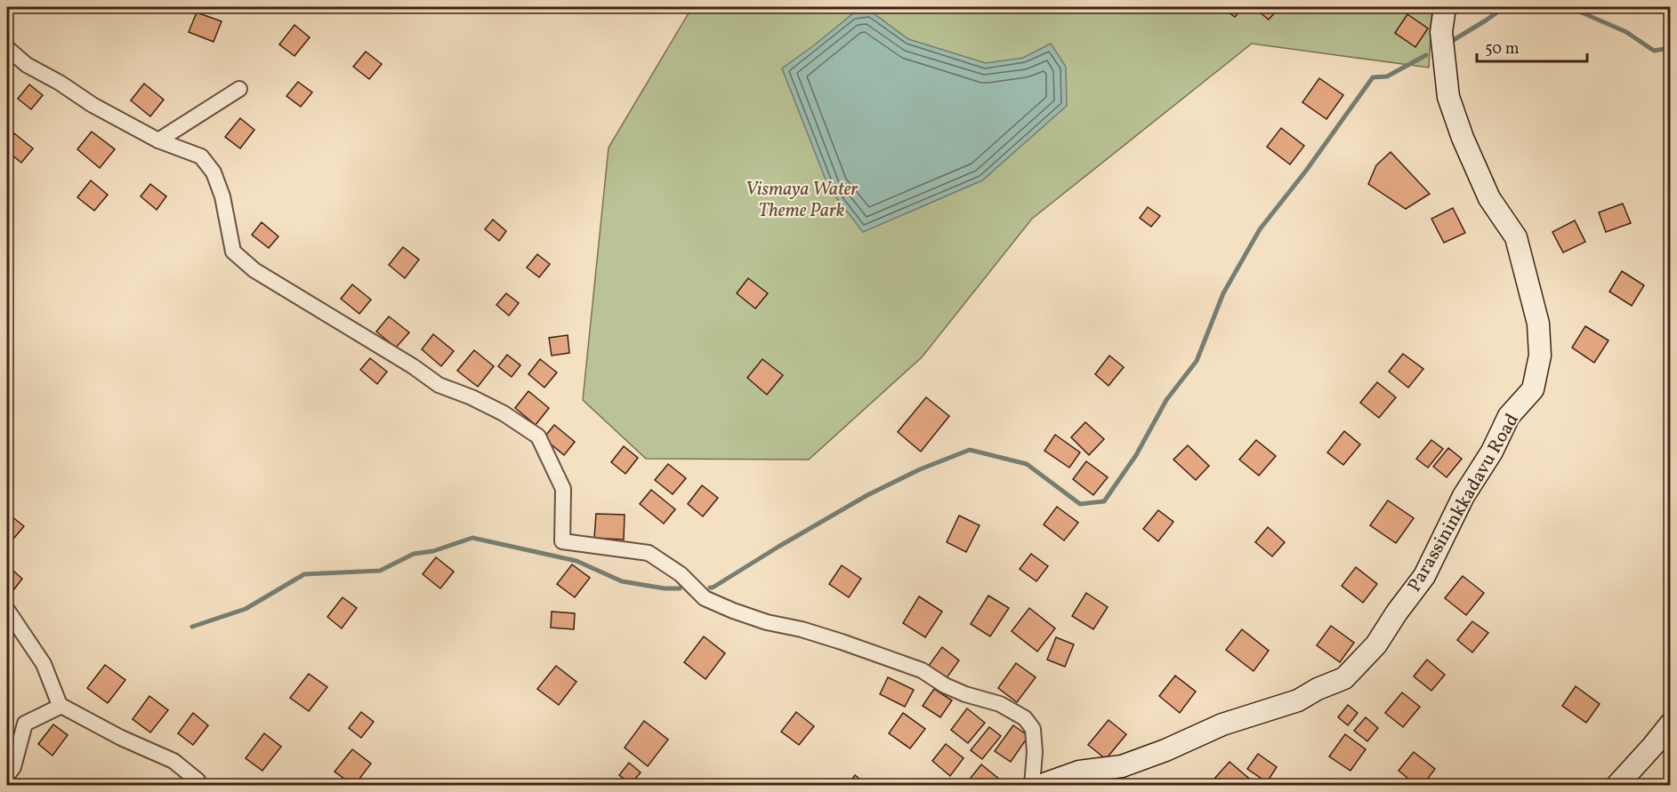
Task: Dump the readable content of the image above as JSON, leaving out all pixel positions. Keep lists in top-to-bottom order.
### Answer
{
  "streets": {
    "main road": ["Parassininkkadavu Road"]
  },
  "parks": ["Vismaya Water Theme Park"],
  "scale_bar": "50 m"
}
